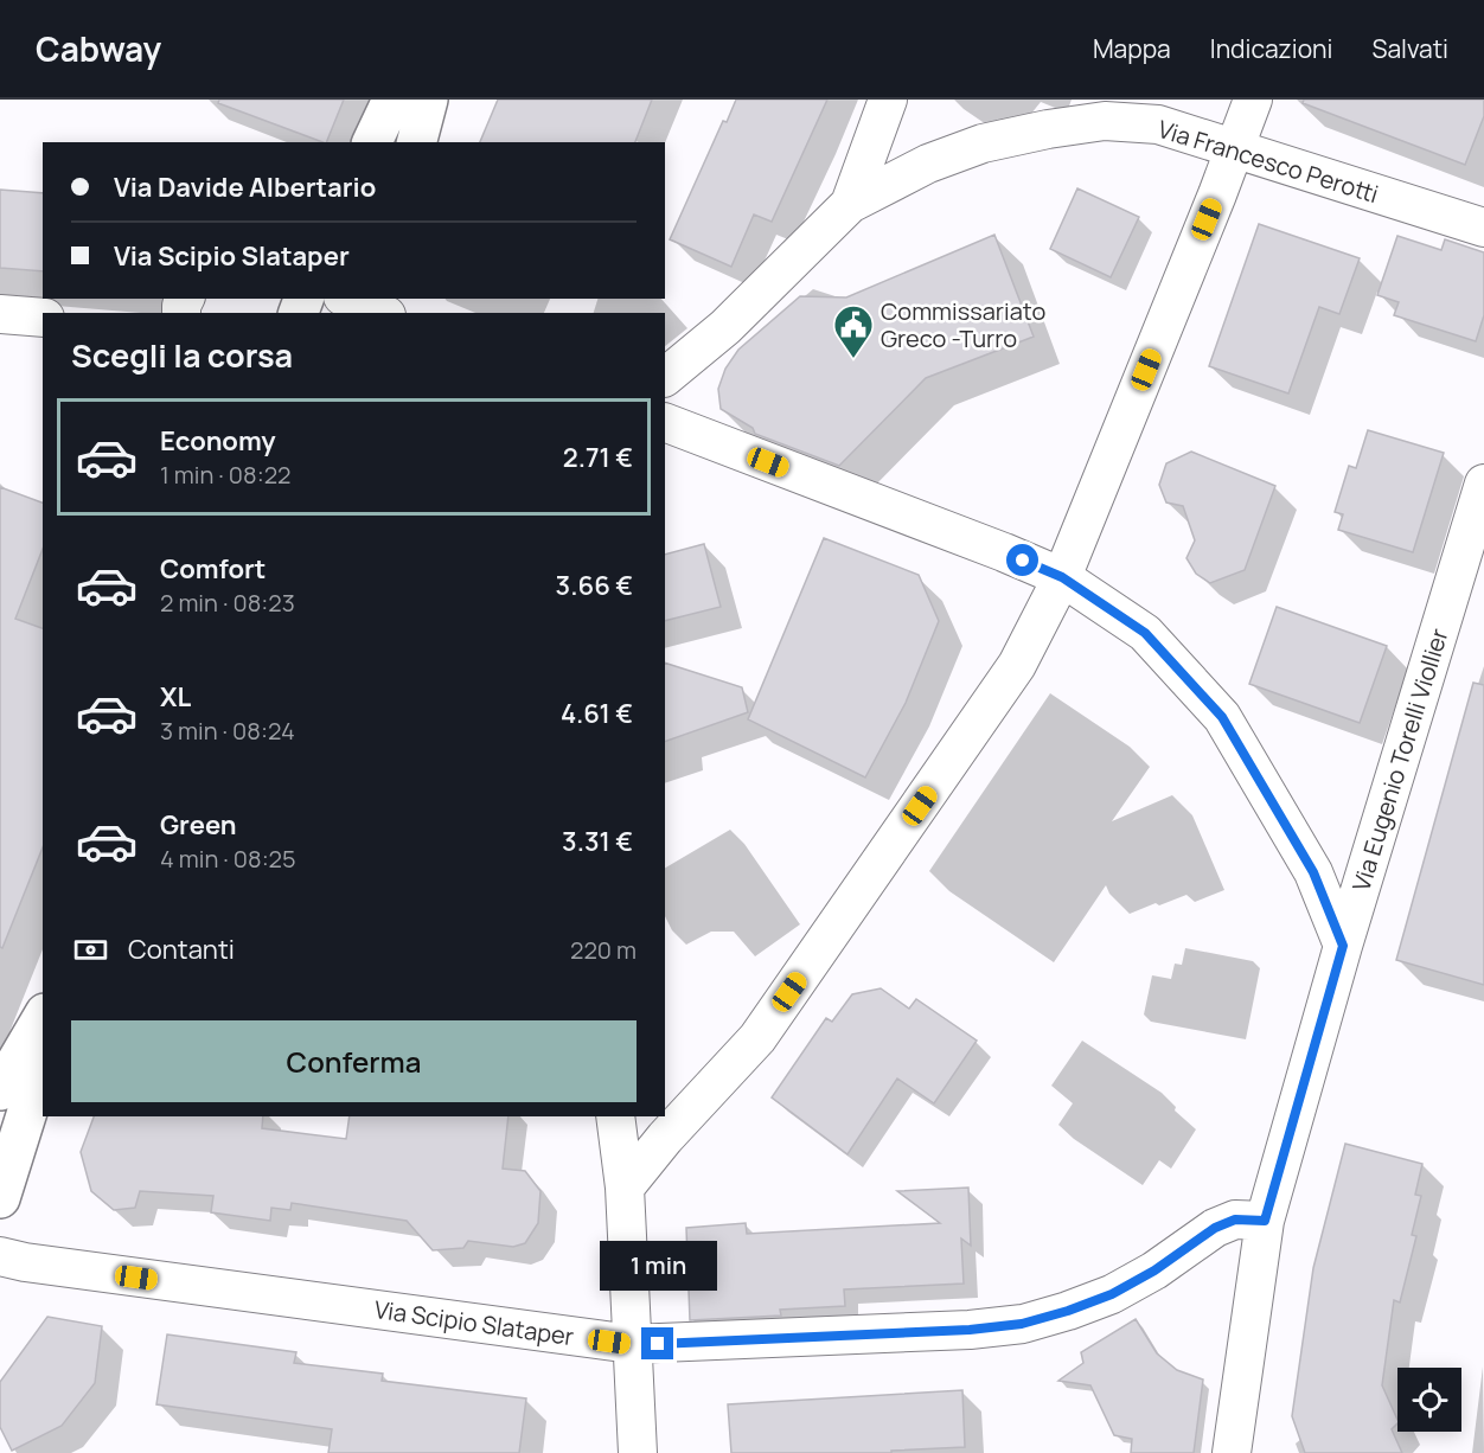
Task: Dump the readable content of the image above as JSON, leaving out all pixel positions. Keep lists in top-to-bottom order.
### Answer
{
  "streets": {
    "street": ["Via Francesco Perotti", "Via Eugenio Torelli Viollier", "Via Scipio Slataper"]
  },
  "crossings": [
    ["Via Eugenio Torelli Viollier", "Via Scipio Slataper"]
  ],
  "places": {
    "public building": ["Commissariato Greco -Turro"]
  },
  "page": {
    "header": "Cabway",
    "nav": ["Mappa", "Indicazioni", "Salvati"],
    "banner": ["Via Davide Albertario", "Via Scipio Slataper"],
    "heading": "Scegli la corsa",
    "list": [
      {
        "name": "Economy",
        "note": "1 min · 08:22",
        "value": "2.71 €"
      },
      {
        "name": "Comfort",
        "note": "2 min · 08:23",
        "value": "3.66 €"
      },
      {
        "name": "XL",
        "note": "3 min · 08:24",
        "value": "4.61 €"
      },
      {
        "name": "Green",
        "note": "4 min · 08:25",
        "value": "3.31 €"
      }
    ],
    "pay": ["Contanti", "220 m"],
    "buttons": "Conferma",
    "bubble": "1 min"
  }
}
